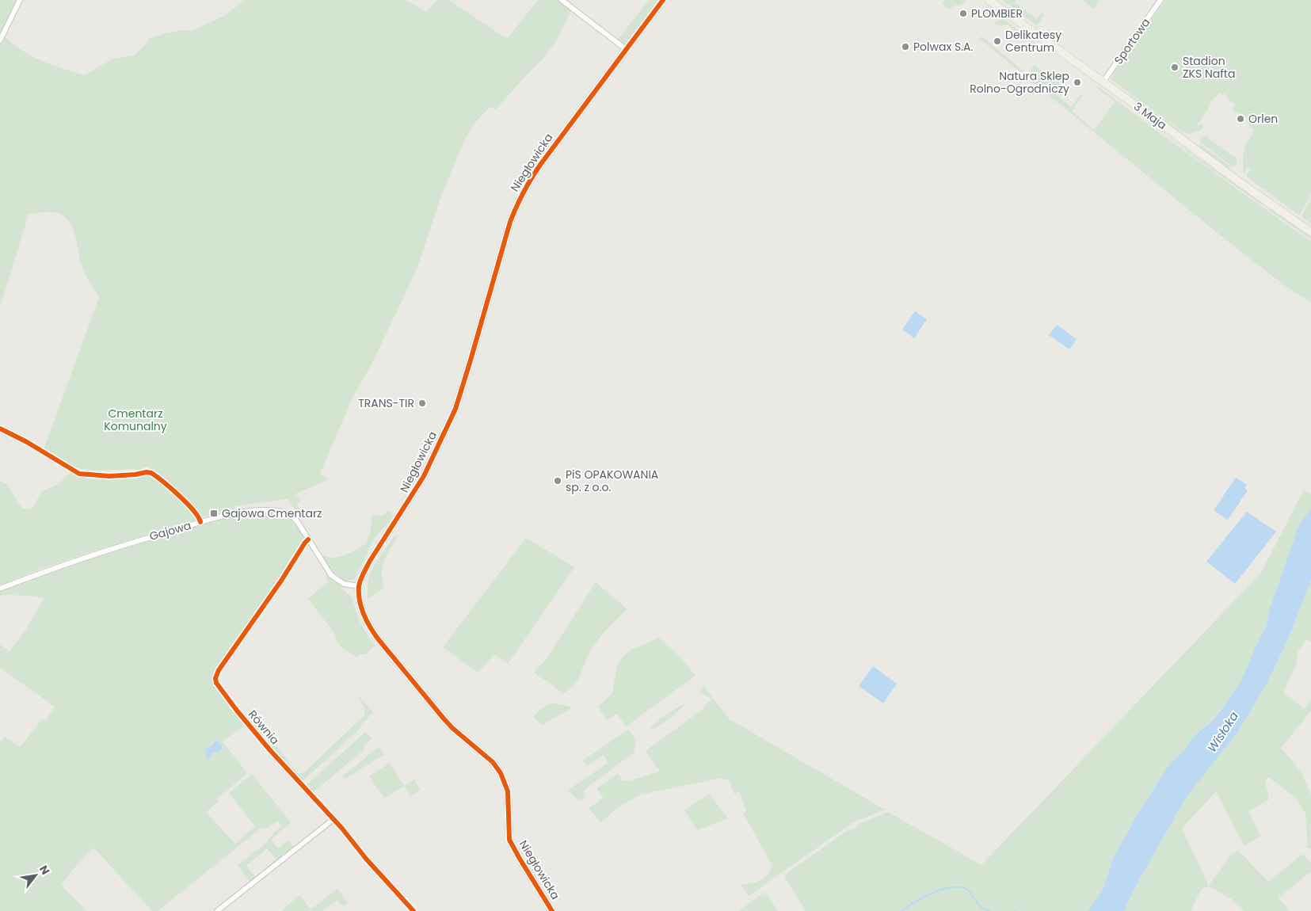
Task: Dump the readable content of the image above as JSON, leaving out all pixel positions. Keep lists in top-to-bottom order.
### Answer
{
  "streets": {
    "main road": ["3 Maja"],
    "street": [
      "Sportowa",
      "Niegłowicka",
      "Gajowa",
      "Równia"
    ]
  },
  "crossings": [
    ["Sportowa", "3 Maja"],
    ["Niegłowicka", "Gajowa"],
    ["Gajowa", "Równia"]
  ],
  "water": ["Wisłoka"],
  "parks": ["Cmentarz Komunalny"],
  "places": {
    "other": [
      "PLOMBIER",
      "Delikatesy Centrum",
      "Polwax S.A.",
      "Stadion ZKS Nafta",
      "Natura Sklep Rolno-Ogrodniczy",
      "Orlen",
      "TRANS-TIR",
      "PiS OPAKOWANIA sp. z o.o."
    ],
    "transit": ["Gajowa Cmentarz"]
  },
  "north": "top right"
}
